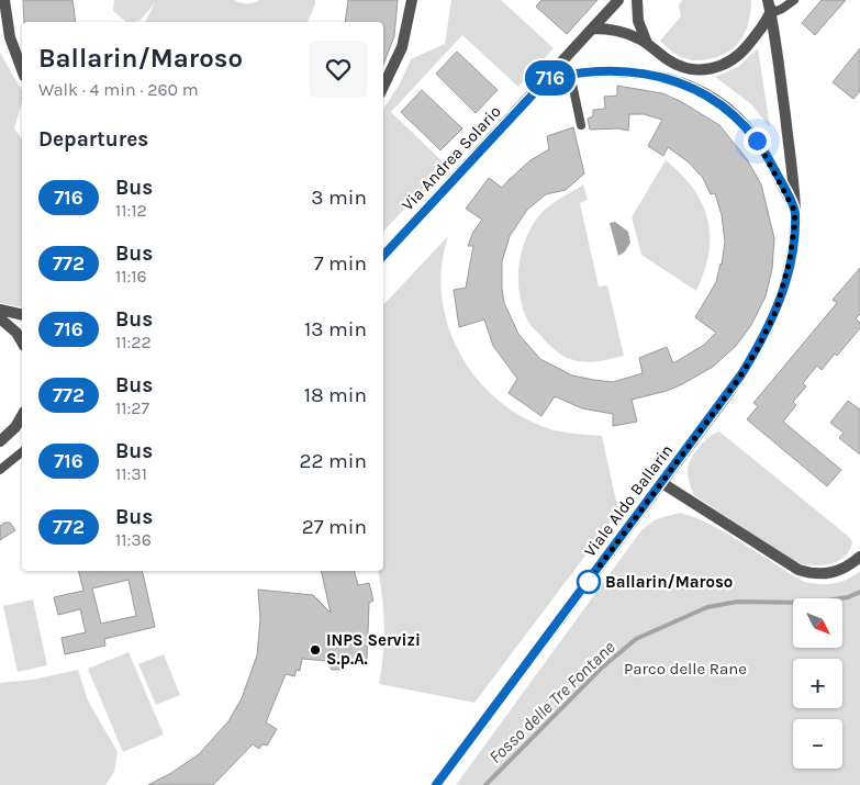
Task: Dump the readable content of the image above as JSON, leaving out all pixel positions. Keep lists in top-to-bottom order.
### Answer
{
  "streets": {
    "street": ["Via Andrea Solario", "Viale Aldo Ballarin"]
  },
  "water": ["Fosso delle Tre Fontane"],
  "parks": ["Parco delle Rane"],
  "places": ["Ballarin/Maroso", "INPS Servizi S.p.A."],
  "lines": ["bus line 716"],
  "north": "bottom right",
  "page": {
    "on_map": "716",
    "heading": [
      ["Ballarin/Maroso", "Walk · 4 min · 260 m"],
      "Departures"
    ],
    "list": [
      {
        "mark": "716",
        "name": "Bus",
        "note": "11:12",
        "value": "3 min"
      },
      {
        "mark": "772",
        "name": "Bus",
        "note": "11:16",
        "value": "7 min"
      },
      {
        "mark": "716",
        "name": "Bus",
        "note": "11:22",
        "value": "13 min"
      },
      {
        "mark": "772",
        "name": "Bus",
        "note": "11:27",
        "value": "18 min"
      },
      {
        "mark": "716",
        "name": "Bus",
        "note": "11:31",
        "value": "22 min"
      },
      {
        "mark": "772",
        "name": "Bus",
        "note": "11:36",
        "value": "27 min"
      }
    ],
    "map_buttons": ["+", "−"]
  }
}
